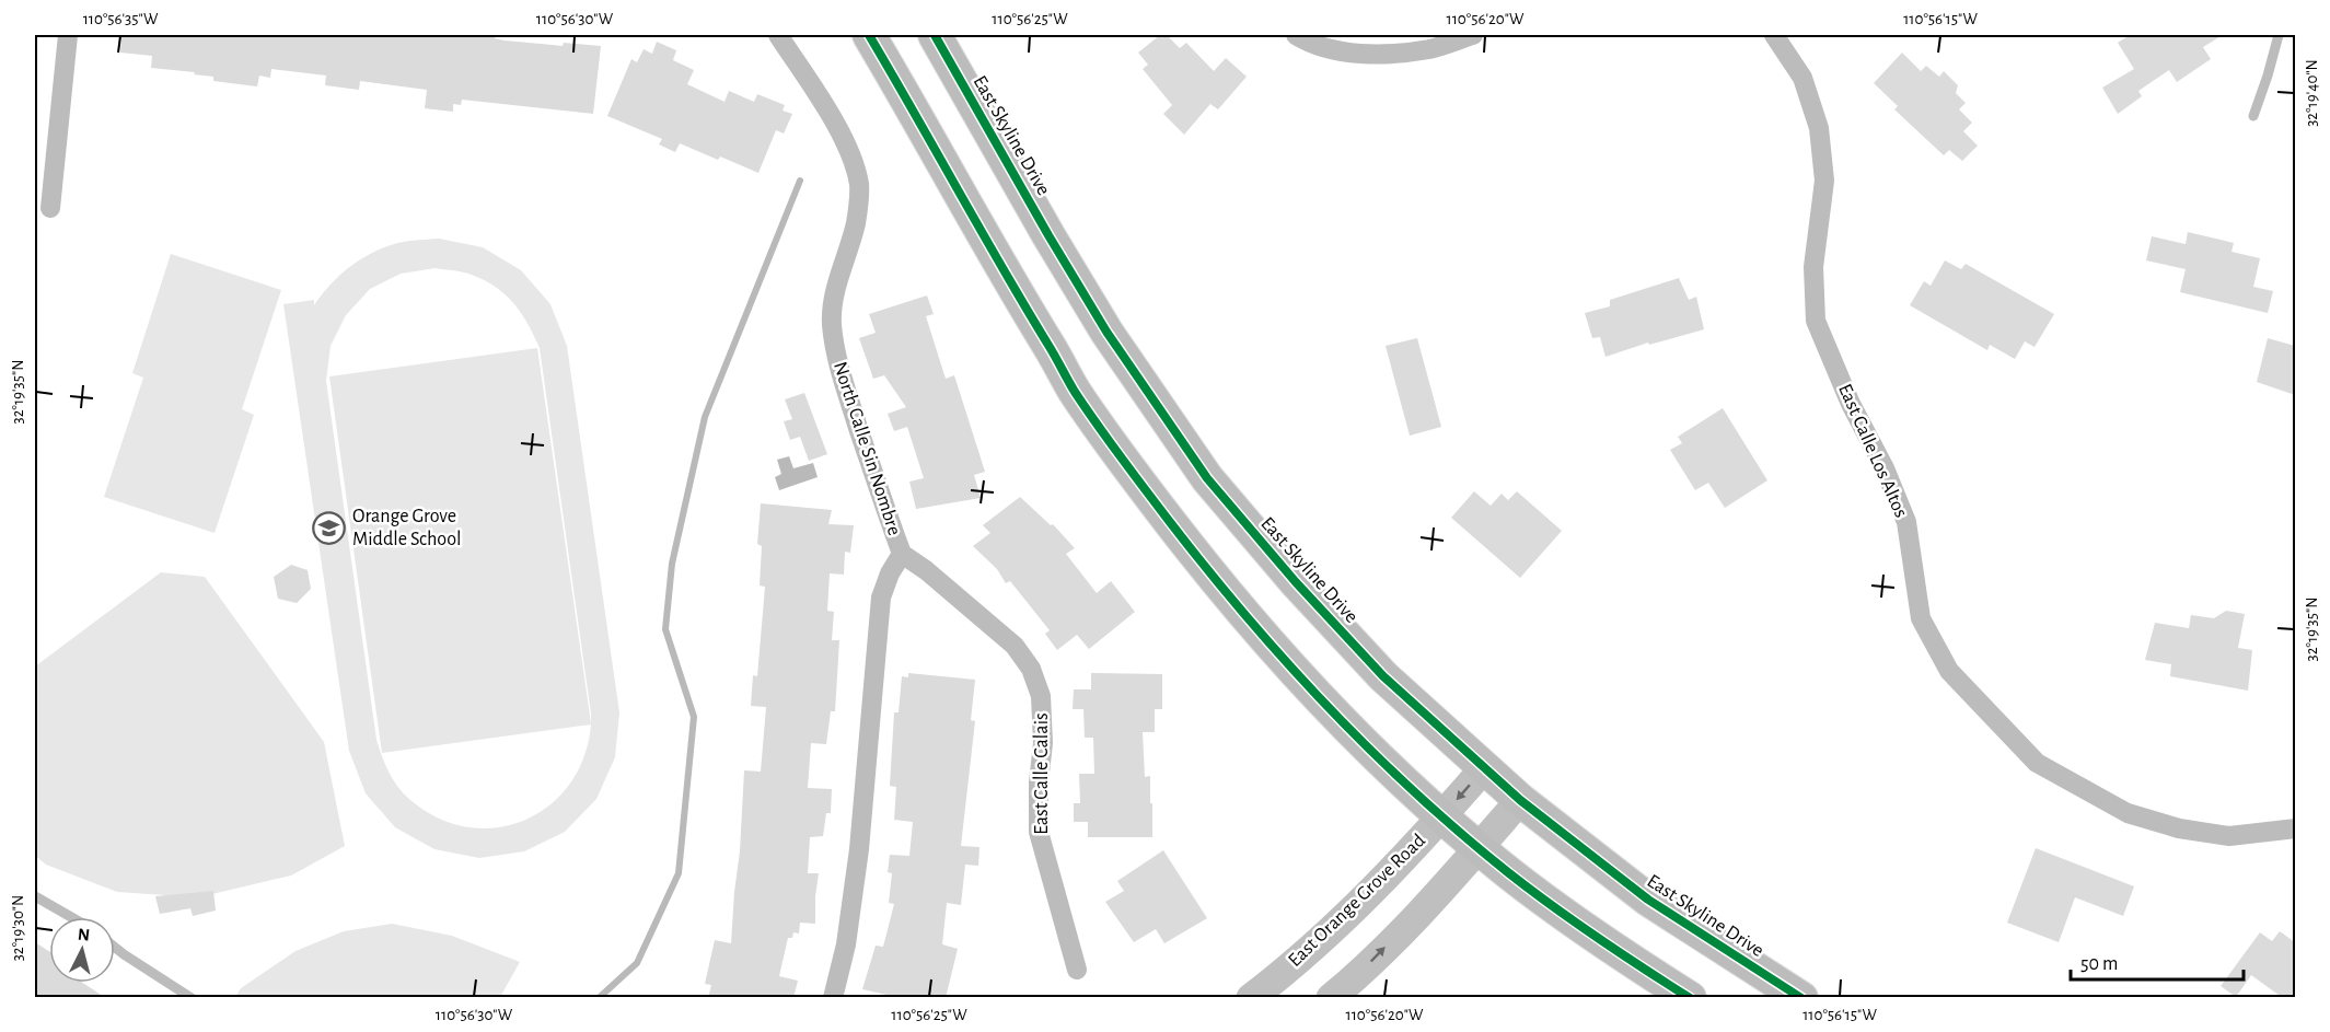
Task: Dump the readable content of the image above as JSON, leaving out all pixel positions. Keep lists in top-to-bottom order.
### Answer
{
  "streets": {
    "main road": ["East Skyline Drive", "East Orange Grove Road"],
    "street": ["North Calle Sin Nombre", "East Calle Los Altos", "East Calle Calais"]
  },
  "crossings": [
    ["East Skyline Drive", "East Orange Grove Road"],
    ["North Calle Sin Nombre", "East Calle Calais"]
  ],
  "places": {
    "school or university": ["Orange Grove Middle School"]
  },
  "scale_bar": "50 m",
  "north": "top",
  "coordinates": [
    "110°56'35\"W",
    "110°56'30\"W",
    "110°56'25\"W",
    "110°56'20\"W",
    "110°56'15\"W",
    "32°19'40\"N",
    "32°19'35\"N",
    "32°19'30\"N"
  ]
}
